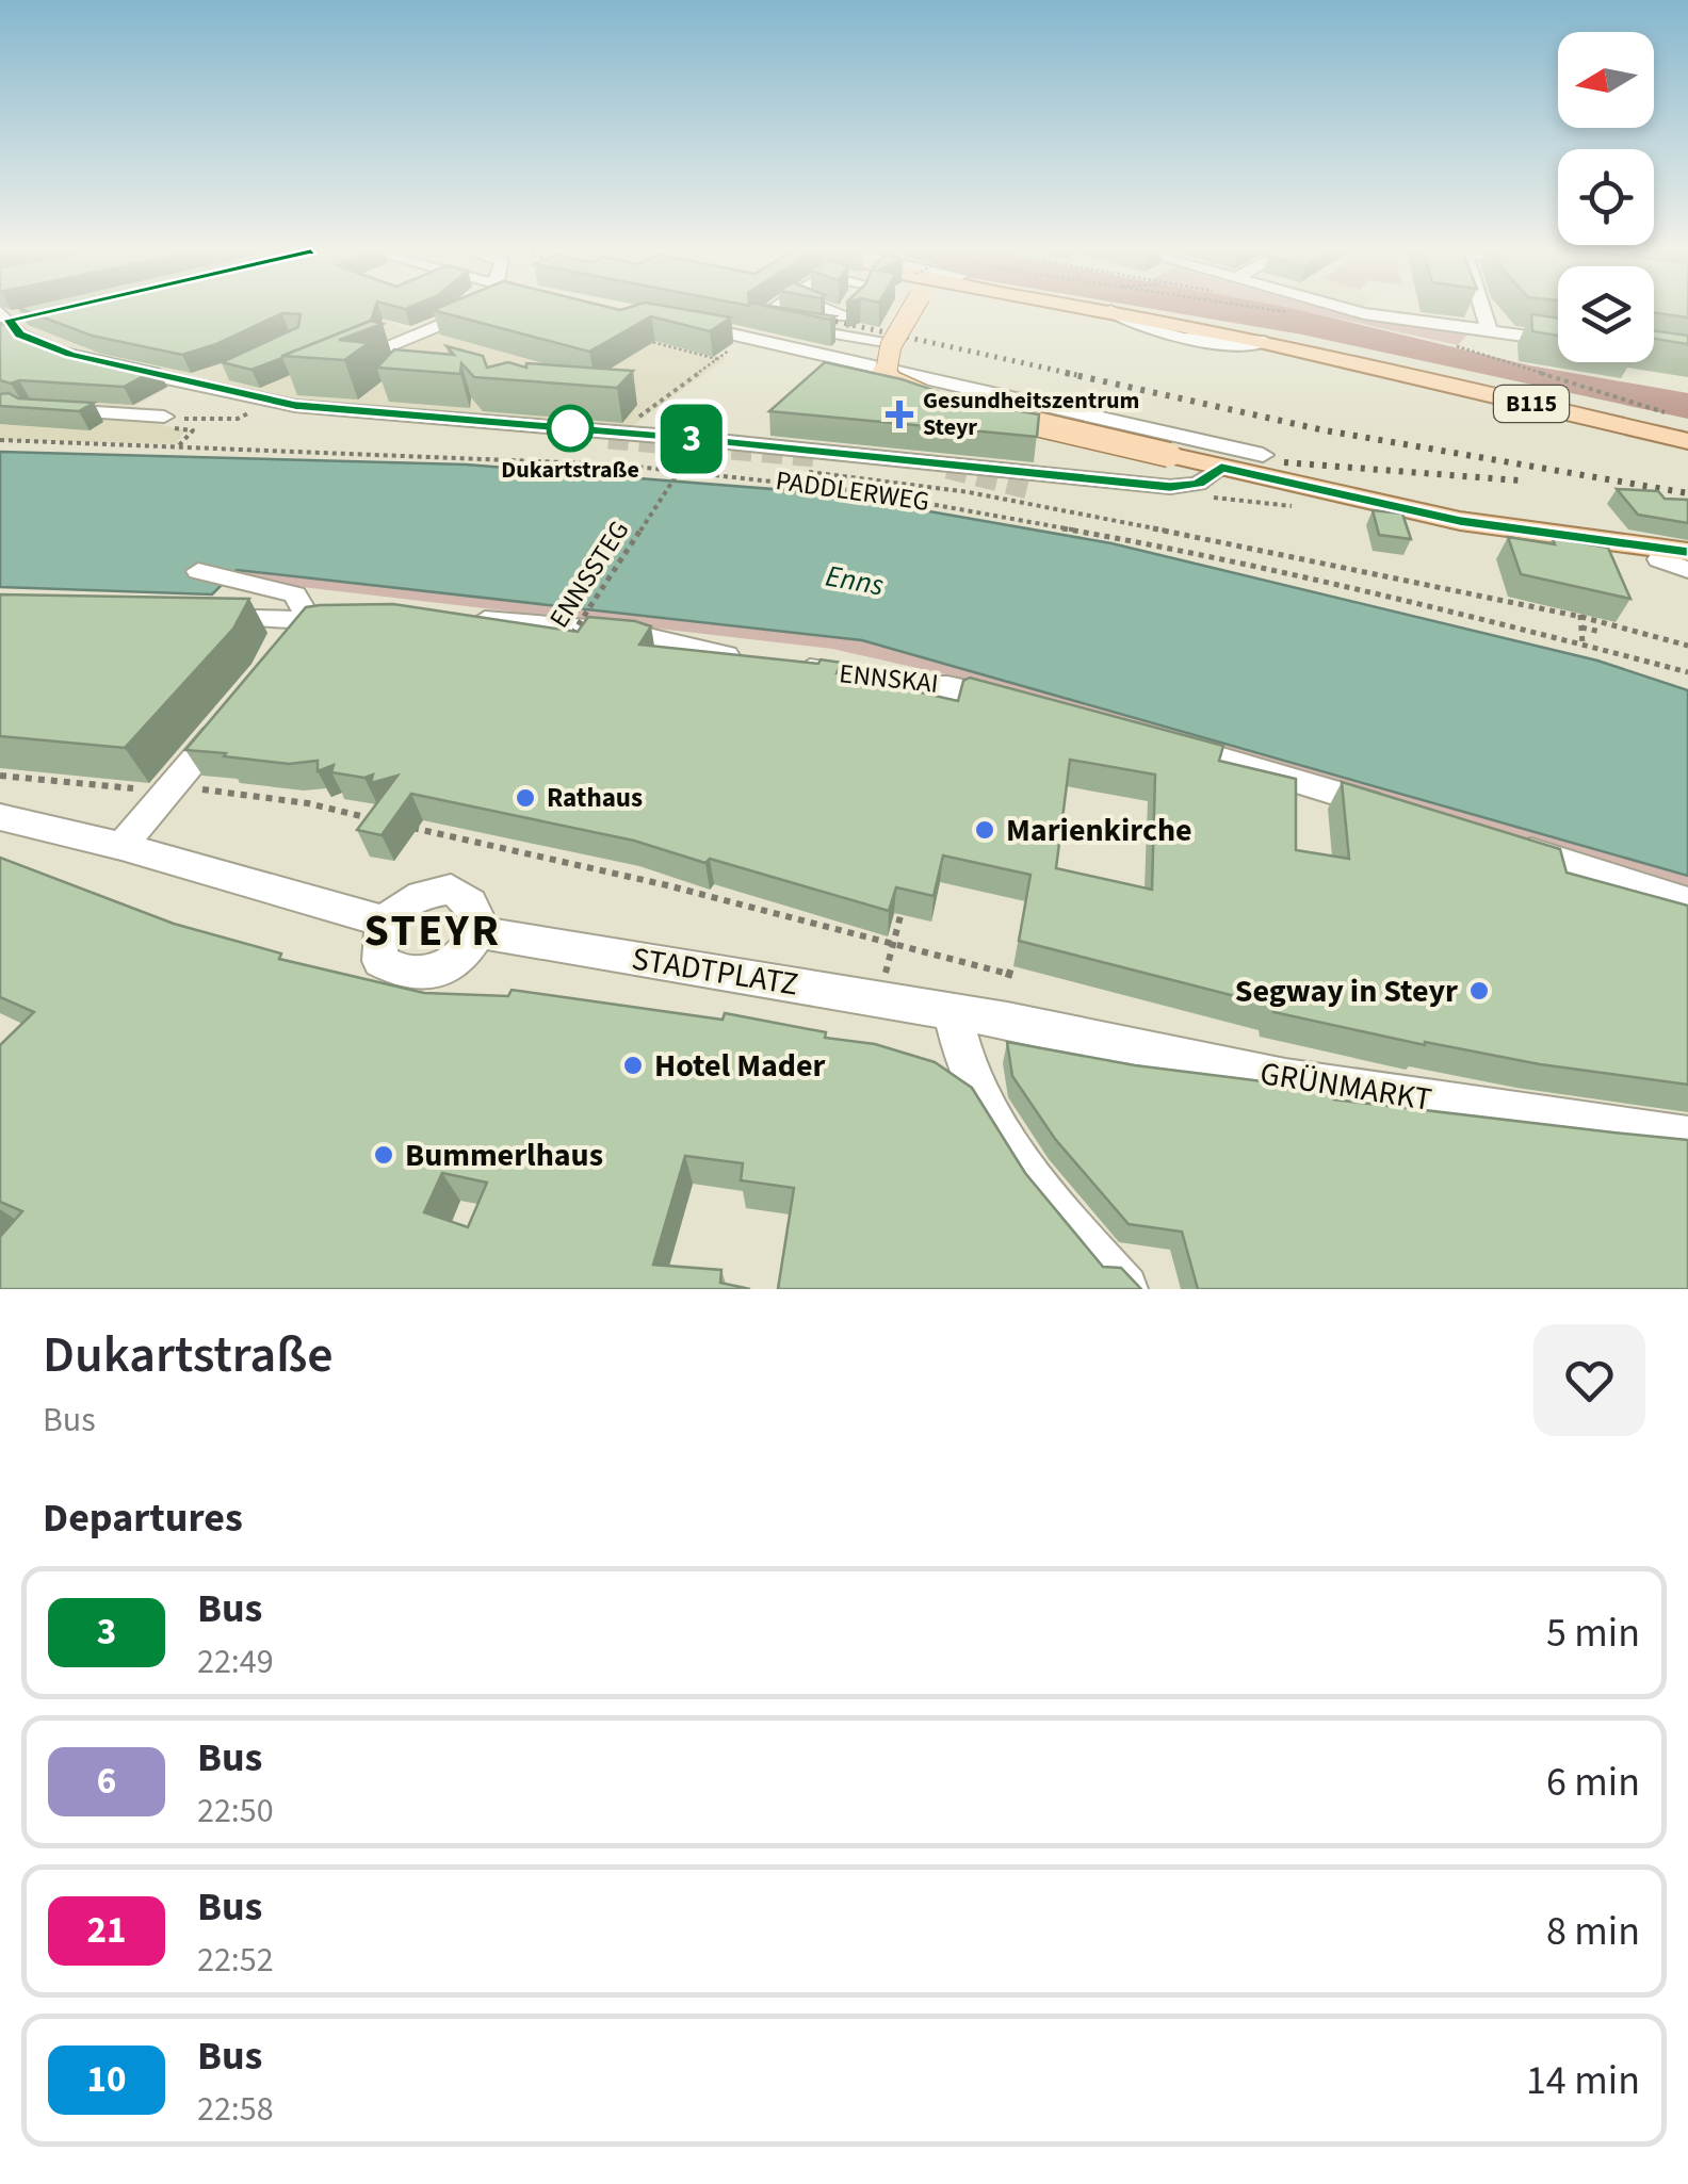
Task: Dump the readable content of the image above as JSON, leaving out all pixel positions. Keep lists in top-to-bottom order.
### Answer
{
  "streets": {
    "main road": ["B115"],
    "street": ["ENNSKAI", "STADTPLATZ", "GRÜNMARKT"],
    "path": ["PADDLERWEG", "ENNSSTEG"]
  },
  "crossings": [
    ["STADTPLATZ", "GRÜNMARKT"]
  ],
  "districts": ["STEYR"],
  "water": ["Enns"],
  "places": {
    "health": ["Gesundheitszentrum Steyr"],
    "other": [
      "Dukartstraße",
      "Rathaus",
      "Marienkirche",
      "Segway in Steyr",
      "Hotel Mader",
      "Bummerlhaus"
    ]
  },
  "lines": ["bus line 3"],
  "north": "left",
  "page": {
    "on_map": "3",
    "heading": [
      ["Dukartstraße", "Bus"],
      "Departures"
    ],
    "list": [
      {
        "mark": "3",
        "name": "Bus",
        "note": "22:49",
        "value": "5 min"
      },
      {
        "mark": "6",
        "name": "Bus",
        "note": "22:50",
        "value": "6 min"
      },
      {
        "mark": "21",
        "name": "Bus",
        "note": "22:52",
        "value": "8 min"
      },
      {
        "mark": "10",
        "name": "Bus",
        "note": "22:58",
        "value": "14 min"
      }
    ]
  }
}
